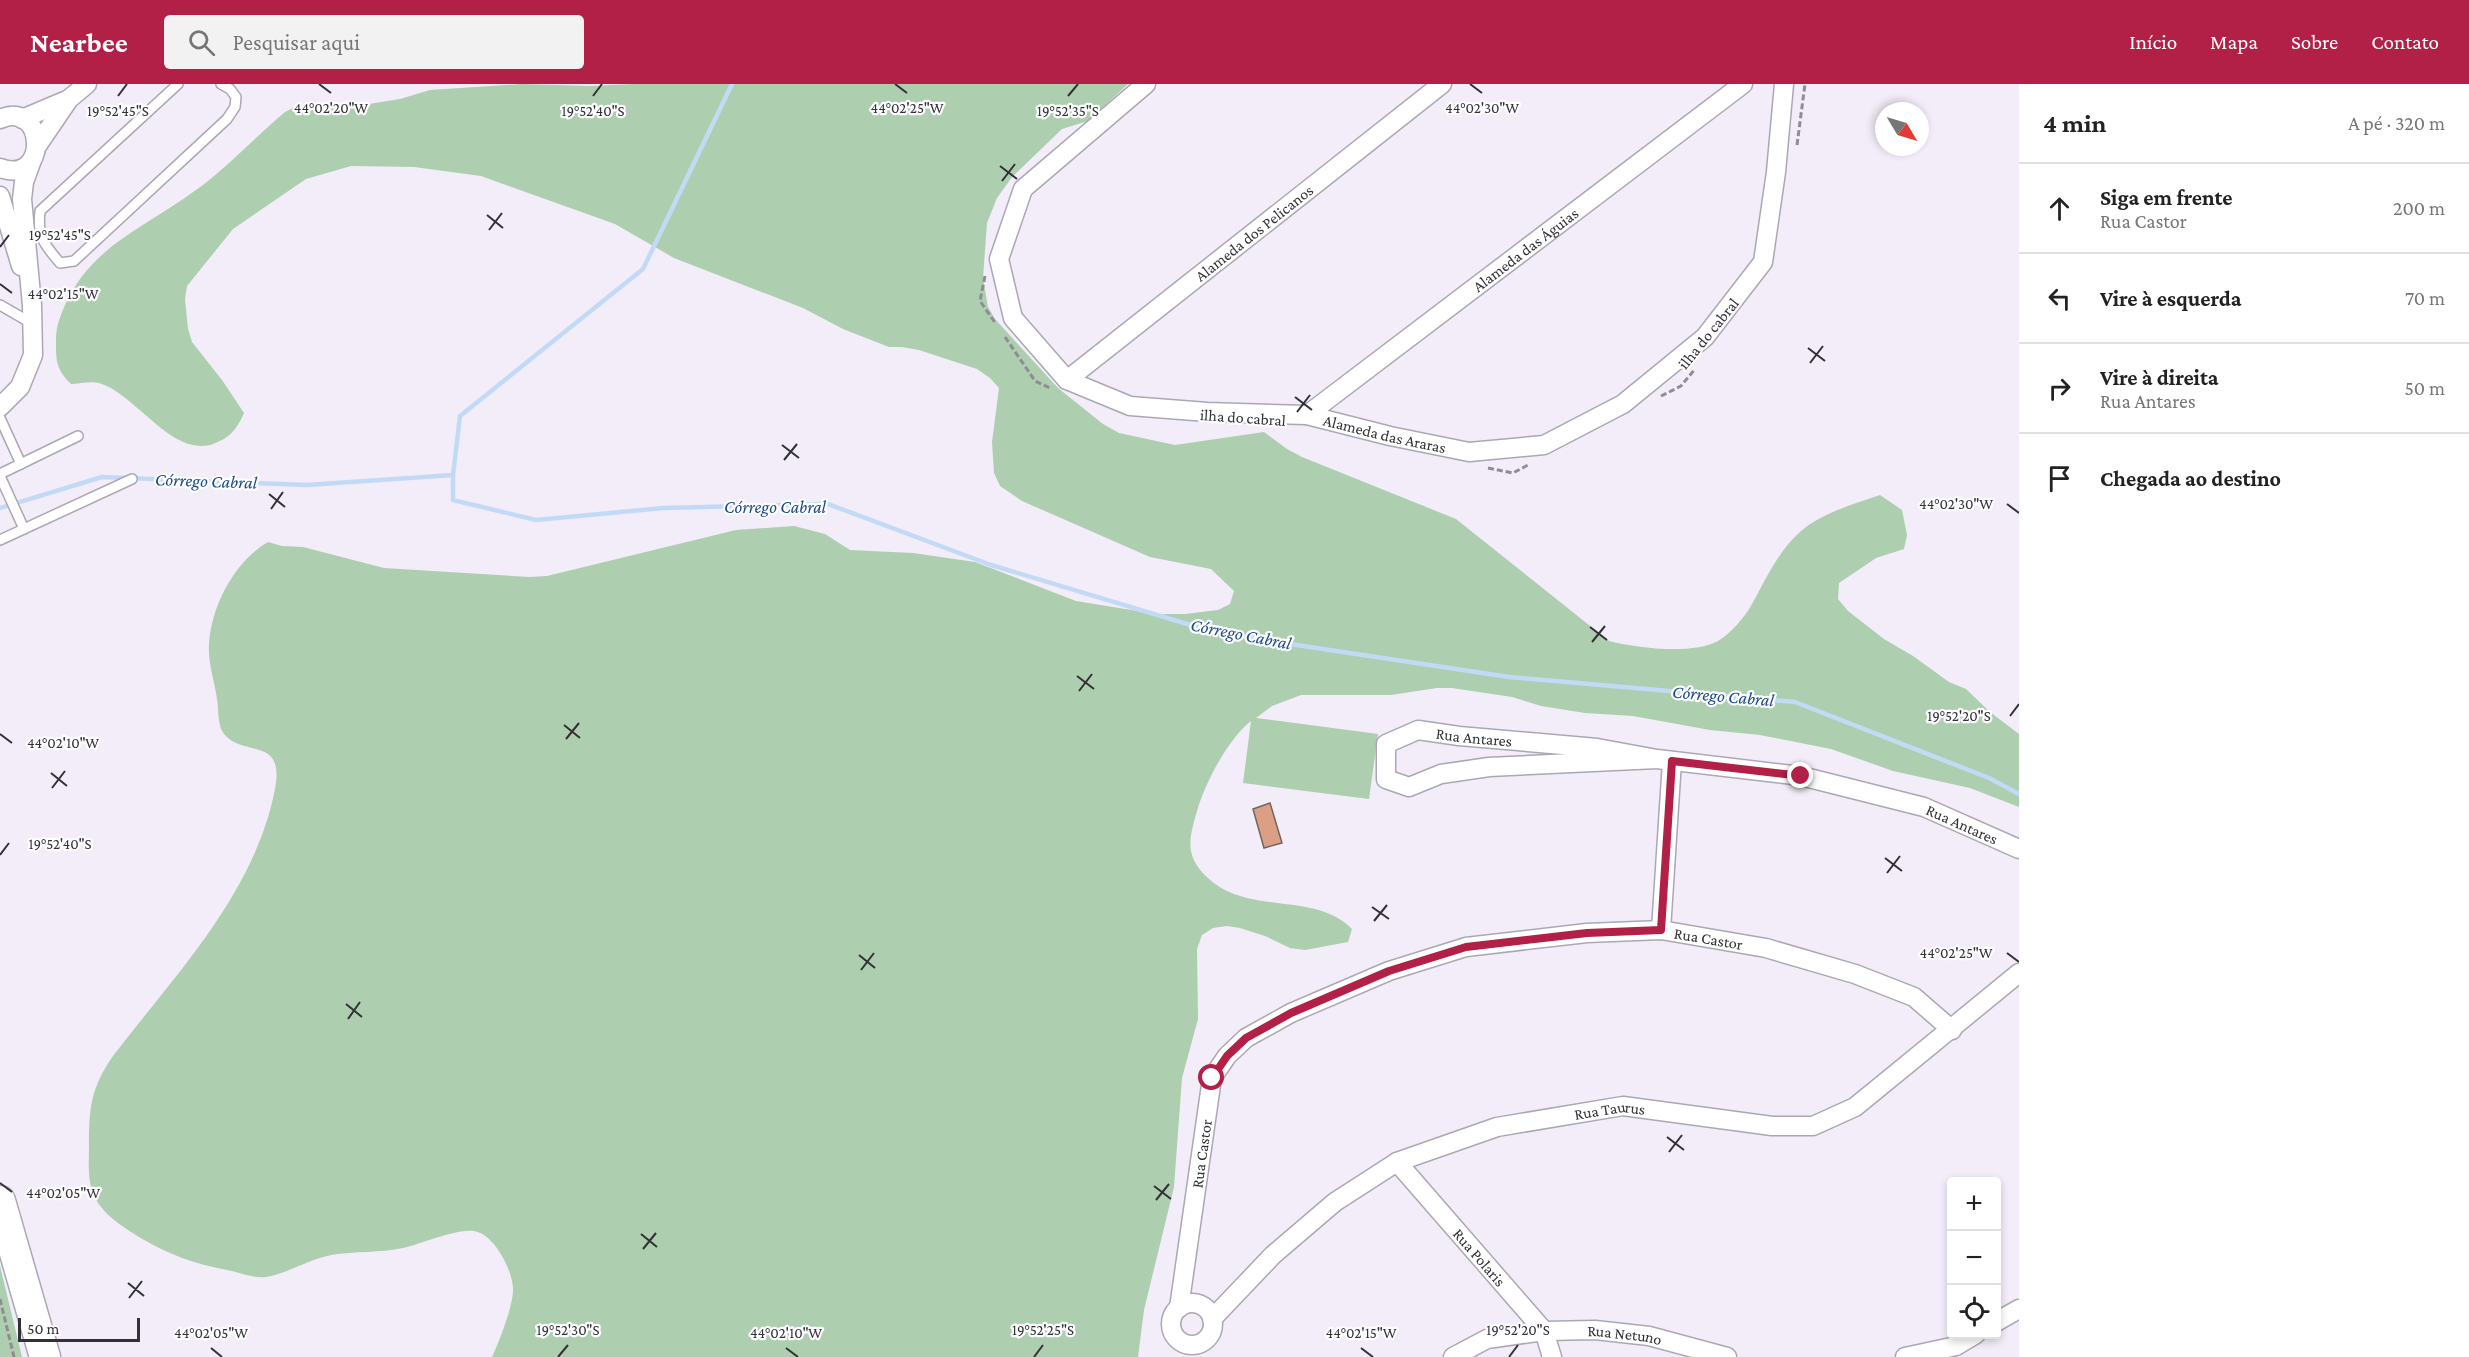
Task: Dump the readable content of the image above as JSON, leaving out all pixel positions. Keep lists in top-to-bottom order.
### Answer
{
  "streets": {
    "street": [
      "Alameda dos Pelicanos",
      "Alameda das Águias",
      "Alameda das Araras",
      "Rua Antares",
      "Rua Castor",
      "Rua Taurus",
      "Rua Polaris",
      "Rua Netuno"
    ],
    "path": ["ilha do cabral"]
  },
  "crossings": [
    ["Alameda dos Pelicanos", "Alameda das Araras"],
    ["Alameda das Águias", "Alameda das Araras"],
    ["Rua Castor", "Rua Taurus"],
    ["Rua Taurus", "Rua Polaris"],
    ["Rua Polaris", "Rua Netuno"]
  ],
  "water": ["Córrego Cabral"],
  "scale_bar": "50 m",
  "north": "bottom right",
  "page": {
    "header": "Nearbee",
    "search": "Pesquisar aqui",
    "nav": [
      "Início",
      "Mapa",
      "Sobre",
      "Contato"
    ],
    "heading": ["4 min", "A pé · 320 m"],
    "list": [
      ["Siga em frente", "Rua Castor", "200 m"],
      ["Vire à esquerda", "70 m"],
      ["Vire à direita", "Rua Antares", "50 m"],
      "Chegada ao destino"
    ],
    "map_buttons": ["+", "−"],
    "scale": "50 m"
  },
  "coordinates": [
    "44°02'20\"W",
    "44°02'25\"W",
    "44°02'30\"W",
    "19°52'40\"S",
    "19°52'45\"S",
    "19°52'35\"S",
    "44°02'15\"W",
    "19°52'20\"S",
    "44°02'10\"W",
    "44°02'05\"W",
    "19°52'30\"S",
    "19°52'25\"S"
  ]
}
